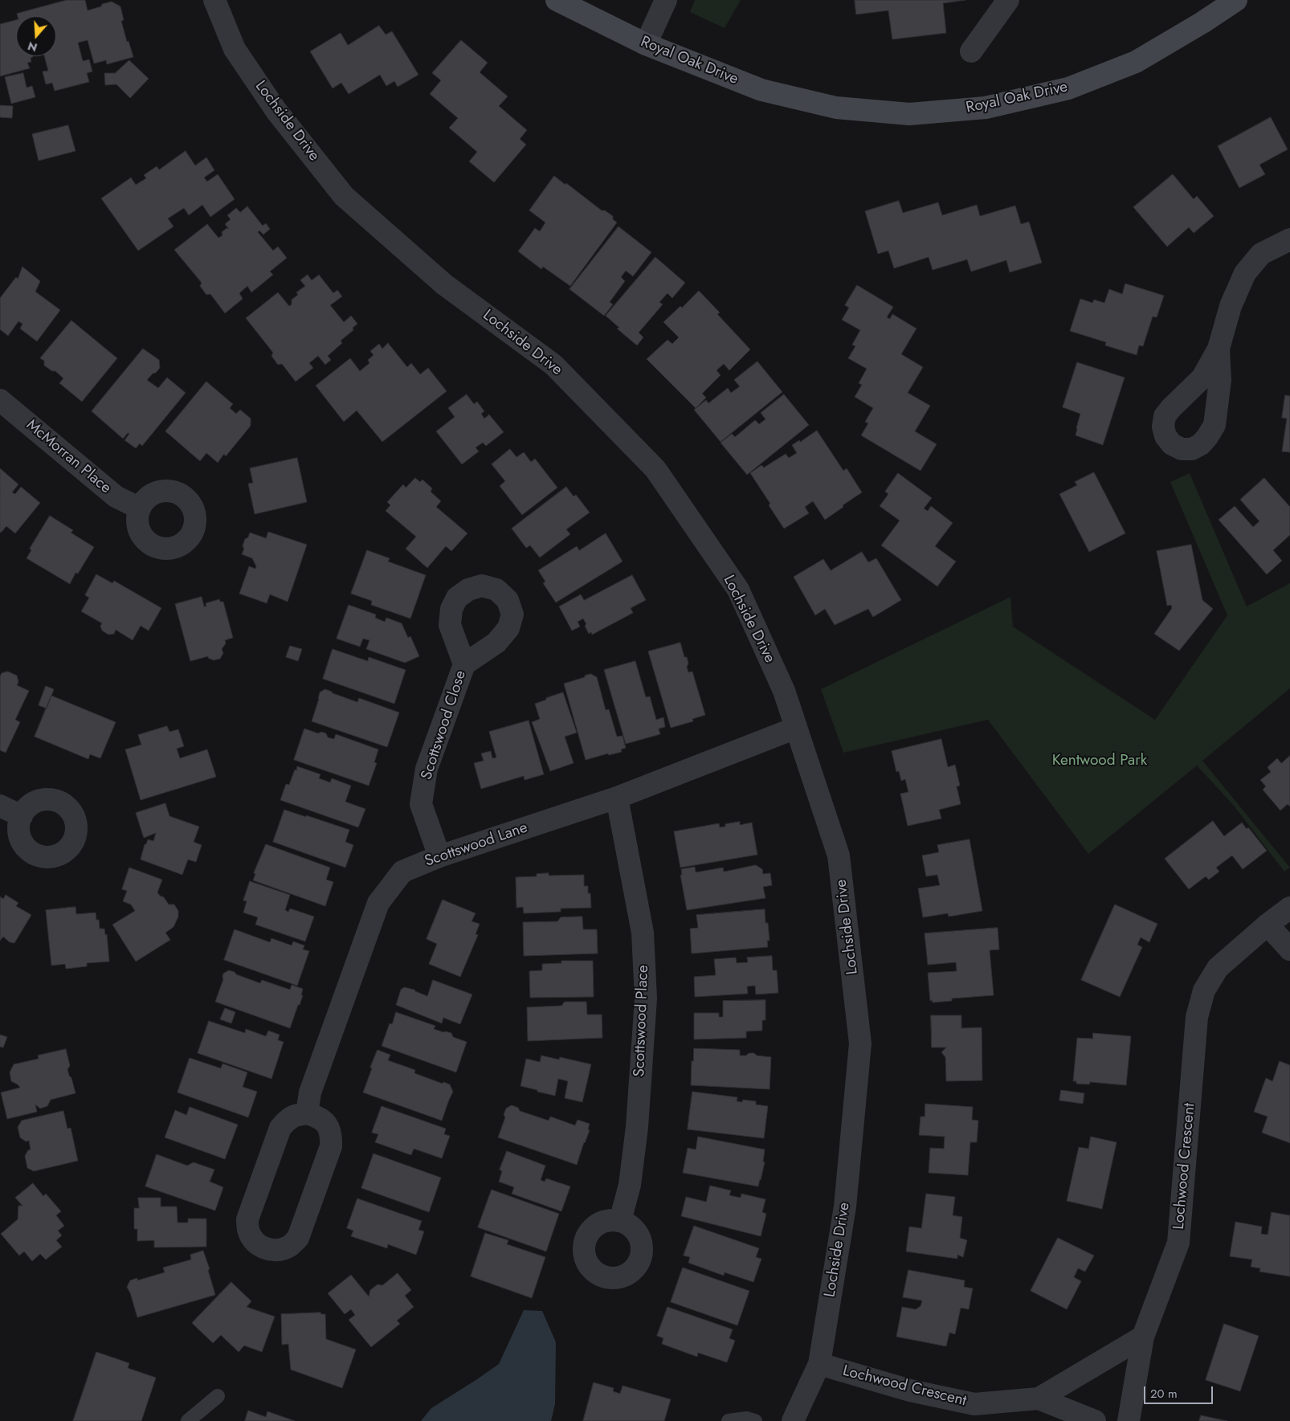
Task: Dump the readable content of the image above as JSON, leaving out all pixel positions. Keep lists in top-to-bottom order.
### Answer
{
  "streets": {
    "main road": ["Royal Oak Drive"],
    "street": [
      "Lochside Drive",
      "McMorran Place",
      "Scottswood Close",
      "Scottswood Lane",
      "Scottswood Place",
      "Lochwood Crescent"
    ]
  },
  "crossings": [
    ["Lochside Drive", "Scottswood Lane"],
    ["Lochside Drive", "Lochwood Crescent"],
    ["Scottswood Close", "Scottswood Lane"],
    ["Scottswood Lane", "Scottswood Place"]
  ],
  "parks": ["Kentwood Park"],
  "scale_bar": "20 m",
  "north": "bottom"
}
